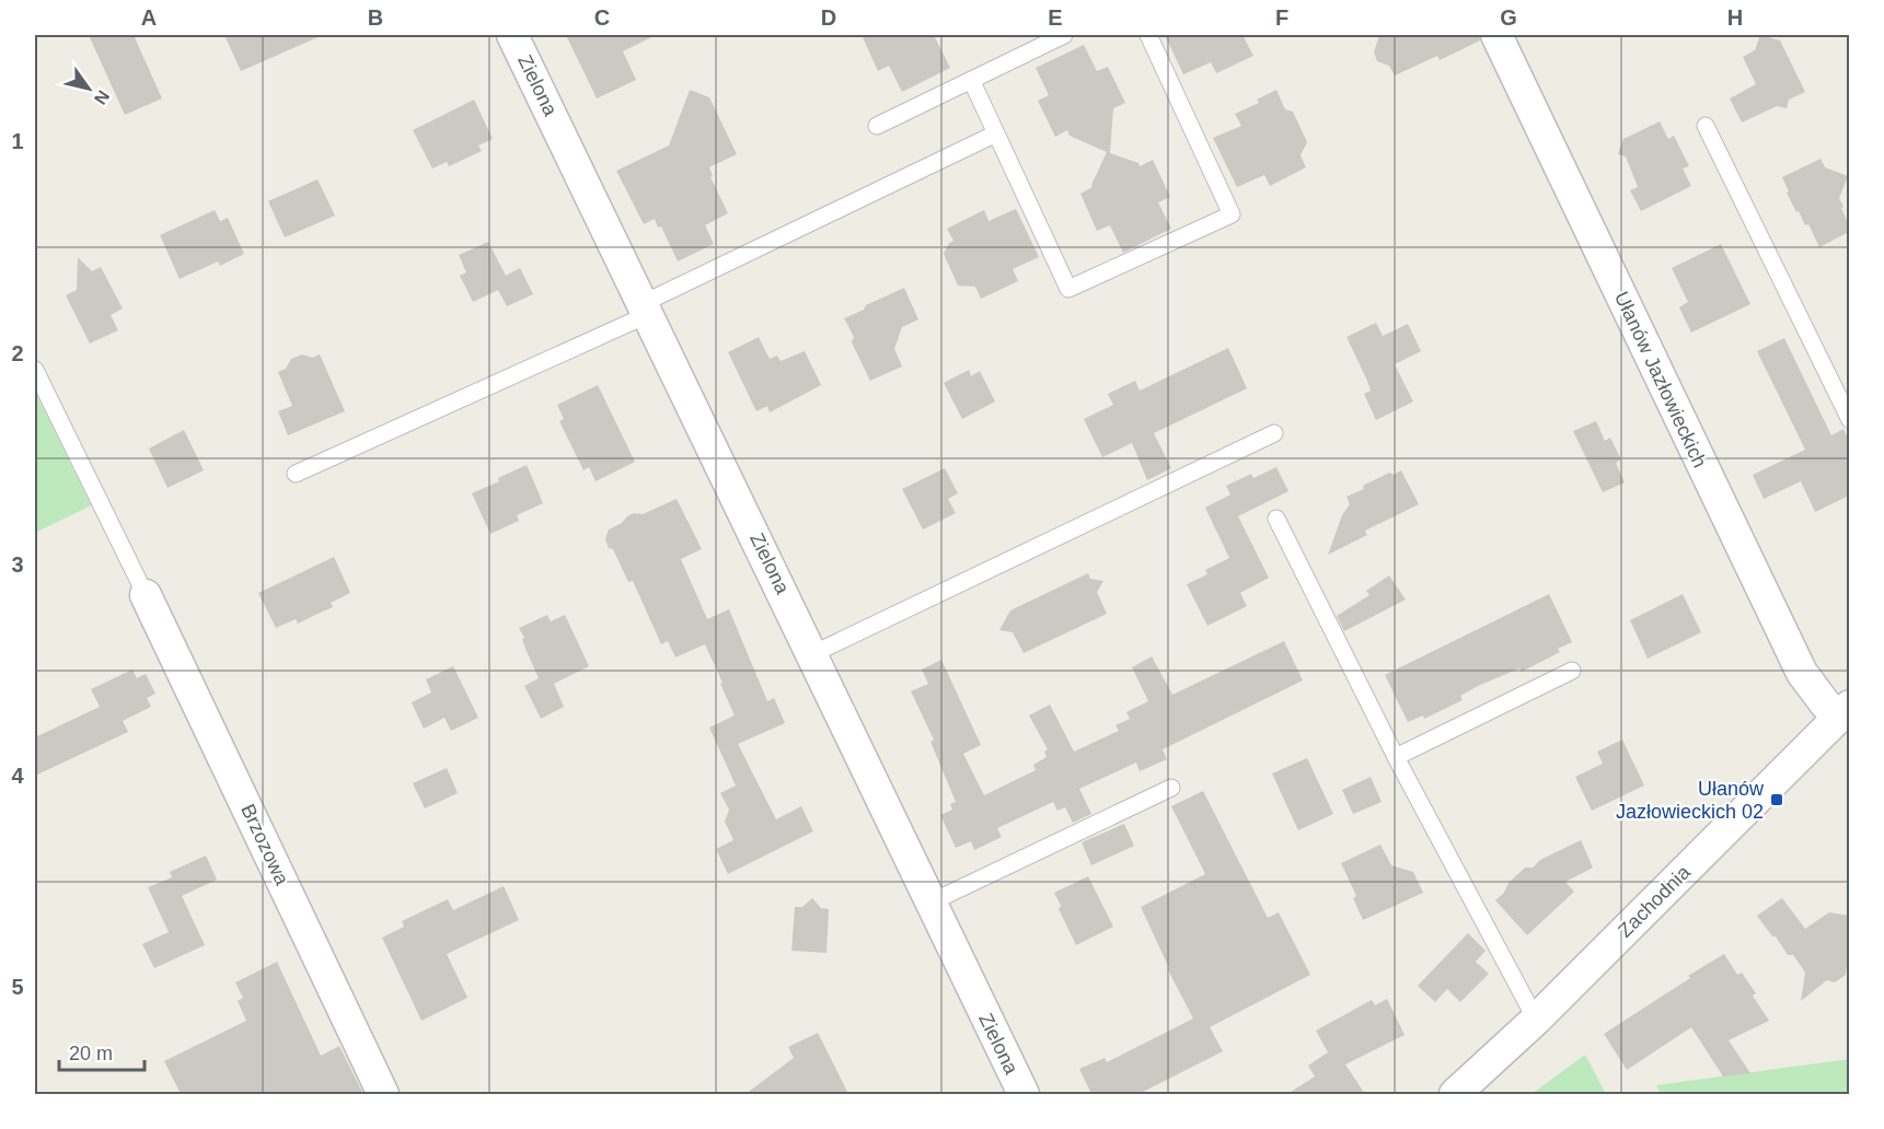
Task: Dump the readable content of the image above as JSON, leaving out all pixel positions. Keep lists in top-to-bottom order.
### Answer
{
  "streets": {
    "street": [
      "Zielona",
      "Ułanów Jazłowieckich",
      "Brzozowa",
      "Zachodnia"
    ]
  },
  "crossings": [
    ["Ułanów Jazłowieckich", "Zachodnia"]
  ],
  "places": {
    "transit": ["Ułanów Jazłowieckich 02"]
  },
  "scale_bar": "20 m",
  "north": "bottom right",
  "grid": {
    "columns": [
      "A",
      "B",
      "C",
      "D",
      "E",
      "F",
      "G",
      "H"
    ],
    "rows": [
      "1",
      "2",
      "3",
      "4",
      "5"
    ]
  }
}
